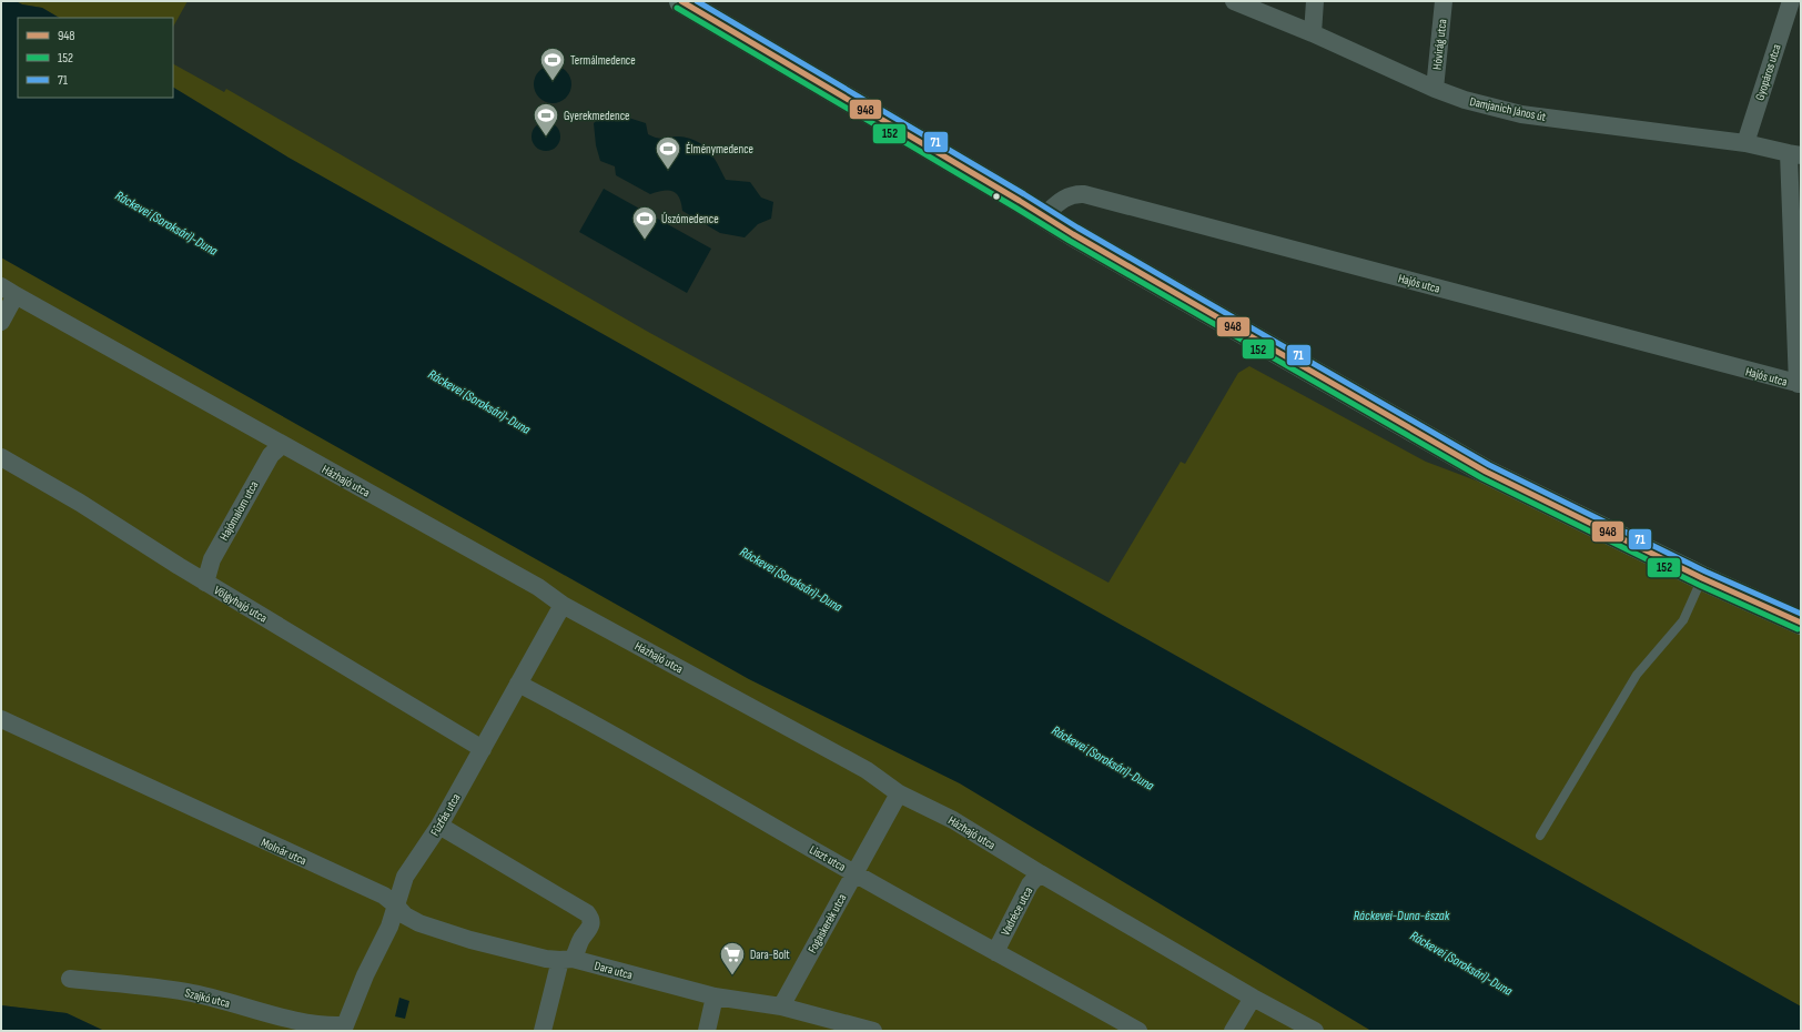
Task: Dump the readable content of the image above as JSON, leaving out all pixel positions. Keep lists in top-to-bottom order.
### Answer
{
  "streets": {
    "street": [
      "Hóvirág utca",
      "Gyopáros utca",
      "Damjanich János út",
      "Hajós utca",
      "Házhajó utca",
      "Hajómalom utca",
      "Völgyhajó utca",
      "Fűzfás utca",
      "Molnár utca",
      "Liszt utca",
      "Vadréce utca",
      "Fogaskerék utca",
      "Dara utca",
      "Szajkó utca"
    ]
  },
  "crossings": [
    ["Hóvirág utca", "Damjanich János út"],
    ["Gyopáros utca", "Damjanich János út"],
    ["Házhajó utca", "Hajómalom utca"],
    ["Házhajó utca", "Fűzfás utca"],
    ["Házhajó utca", "Vadréce utca"],
    ["Házhajó utca", "Fogaskerék utca"],
    ["Hajómalom utca", "Völgyhajó utca"],
    ["Völgyhajó utca", "Fűzfás utca"],
    ["Fűzfás utca", "Molnár utca"],
    ["Fűzfás utca", "Liszt utca"],
    ["Fűzfás utca", "Szajkó utca"],
    ["Molnár utca", "Dara utca"],
    ["Liszt utca", "Vadréce utca"],
    ["Liszt utca", "Fogaskerék utca"],
    ["Fogaskerék utca", "Dara utca"]
  ],
  "water": ["Ráckevei (Soroksári)-Duna", "Ráckevei-Duna-észak"],
  "places": {
    "sports": [
      "Termálmedence",
      "Gyerekmedence",
      "Élménymedence",
      "Úszómedence"
    ],
    "supermarket": ["Dara-Bolt"]
  },
  "lines": ["transit line 948", "transit line 71", "transit line 152"],
  "legend": ["948", "152", "71"]
}
